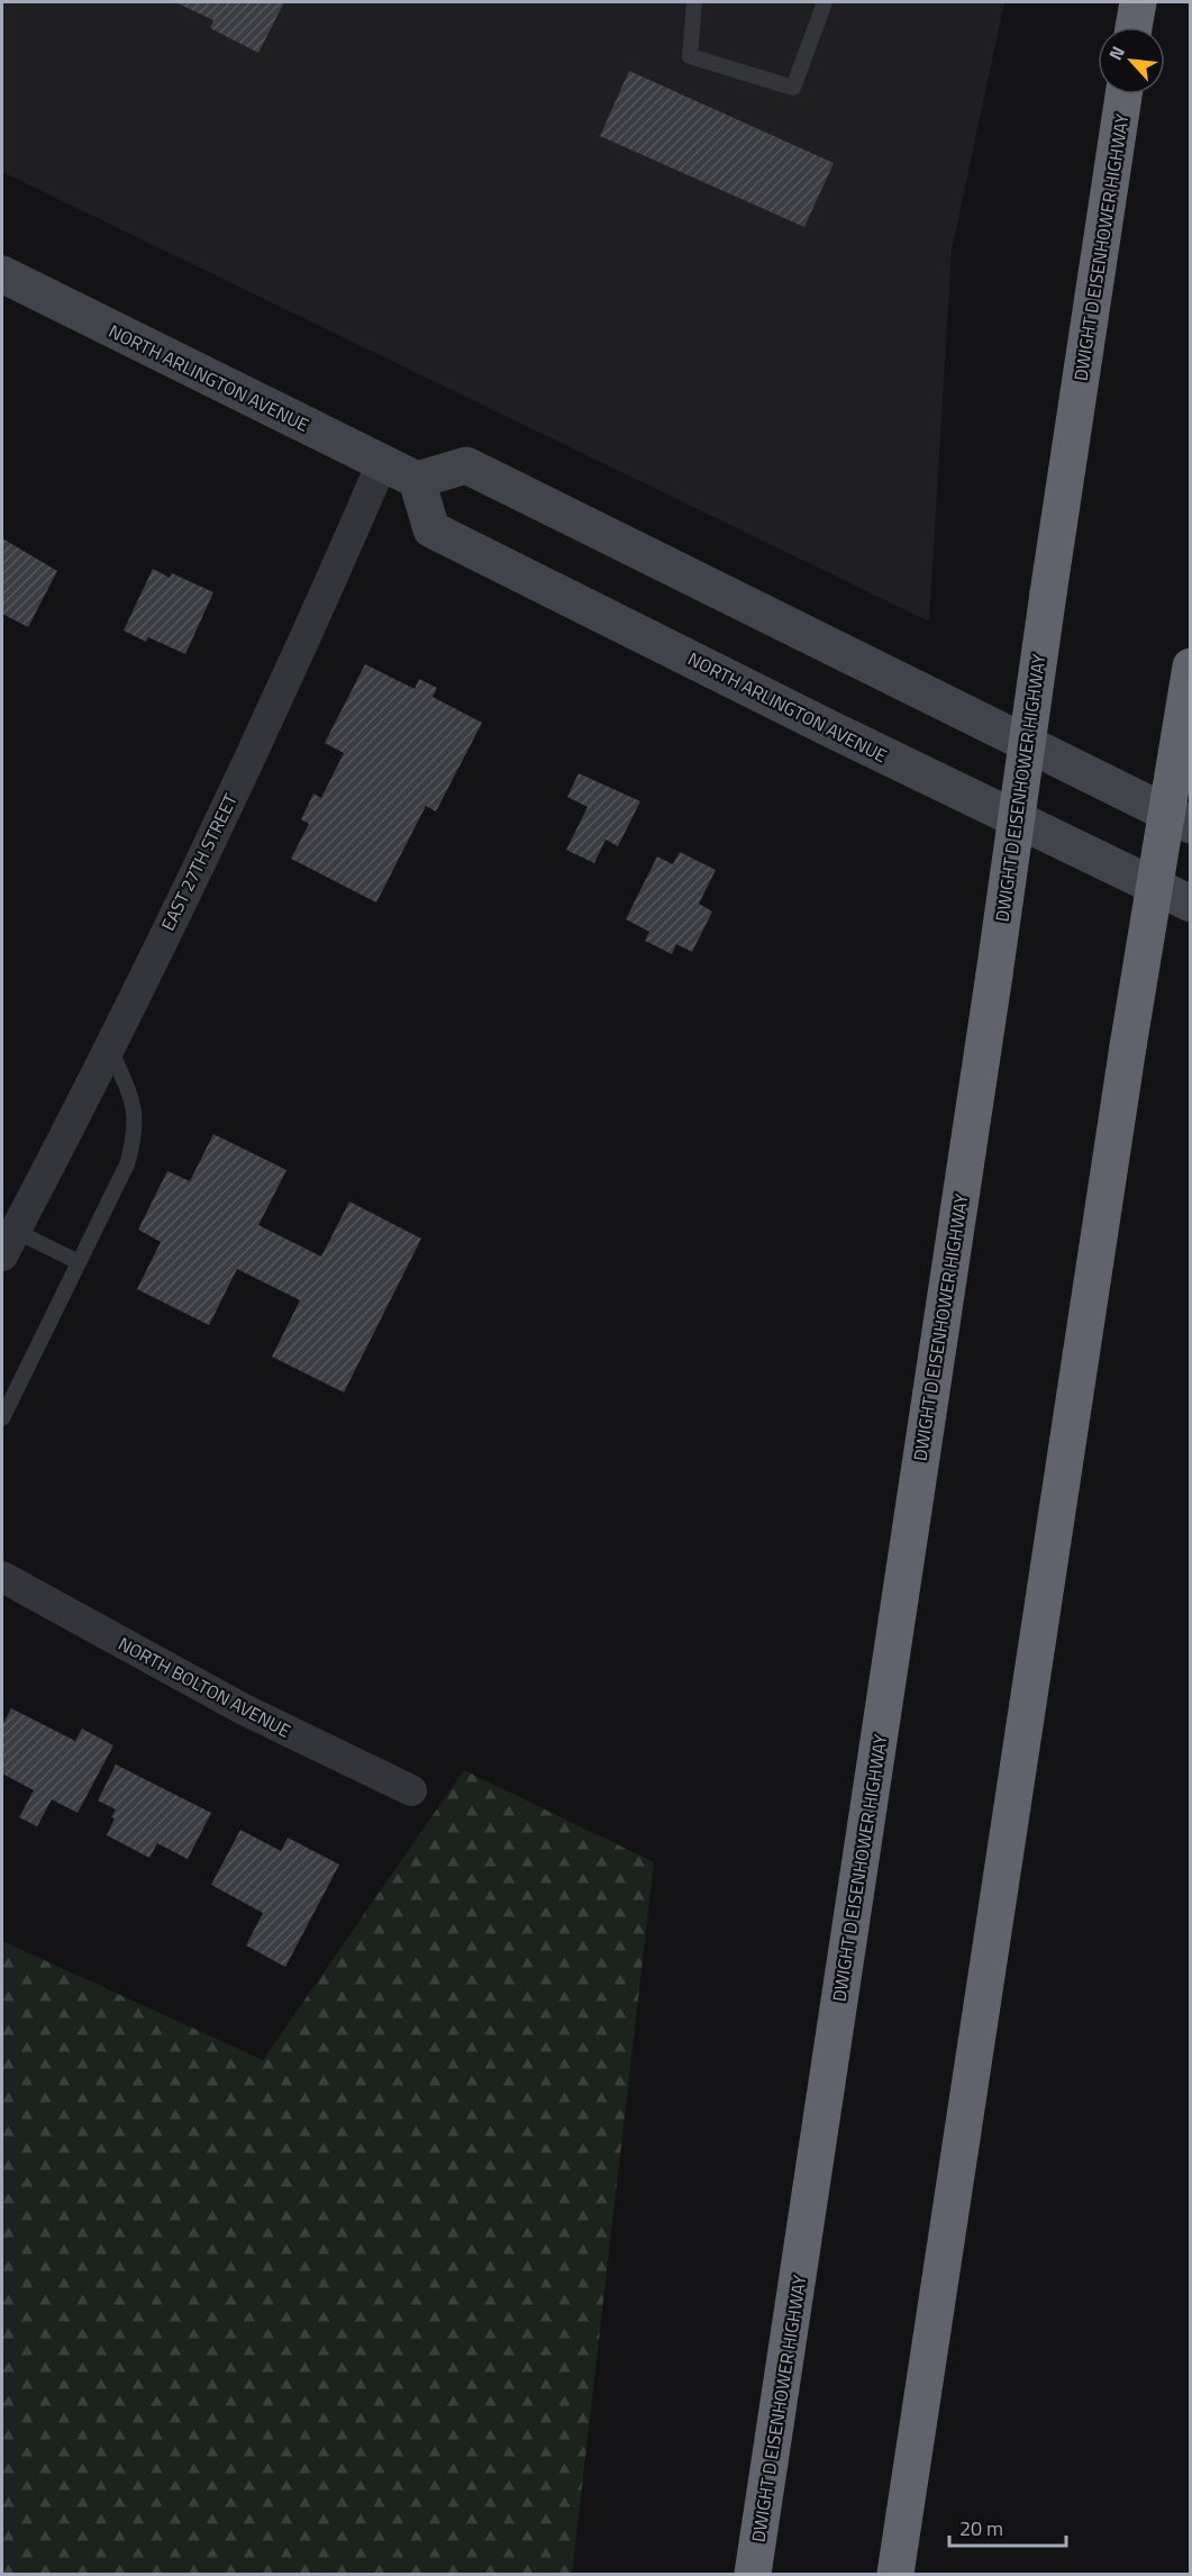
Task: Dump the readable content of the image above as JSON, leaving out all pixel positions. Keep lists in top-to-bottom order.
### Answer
{
  "streets": {
    "highway": ["DWIGHT D EISENHOWER HIGHWAY"],
    "main road": ["NORTH ARLINGTON AVENUE"],
    "street": ["EAST 27TH STREET", "NORTH BOLTON AVENUE"]
  },
  "crossings": [
    ["NORTH ARLINGTON AVENUE", "EAST 27TH STREET"]
  ],
  "scale_bar": "20 m",
  "north": "top left"
}
